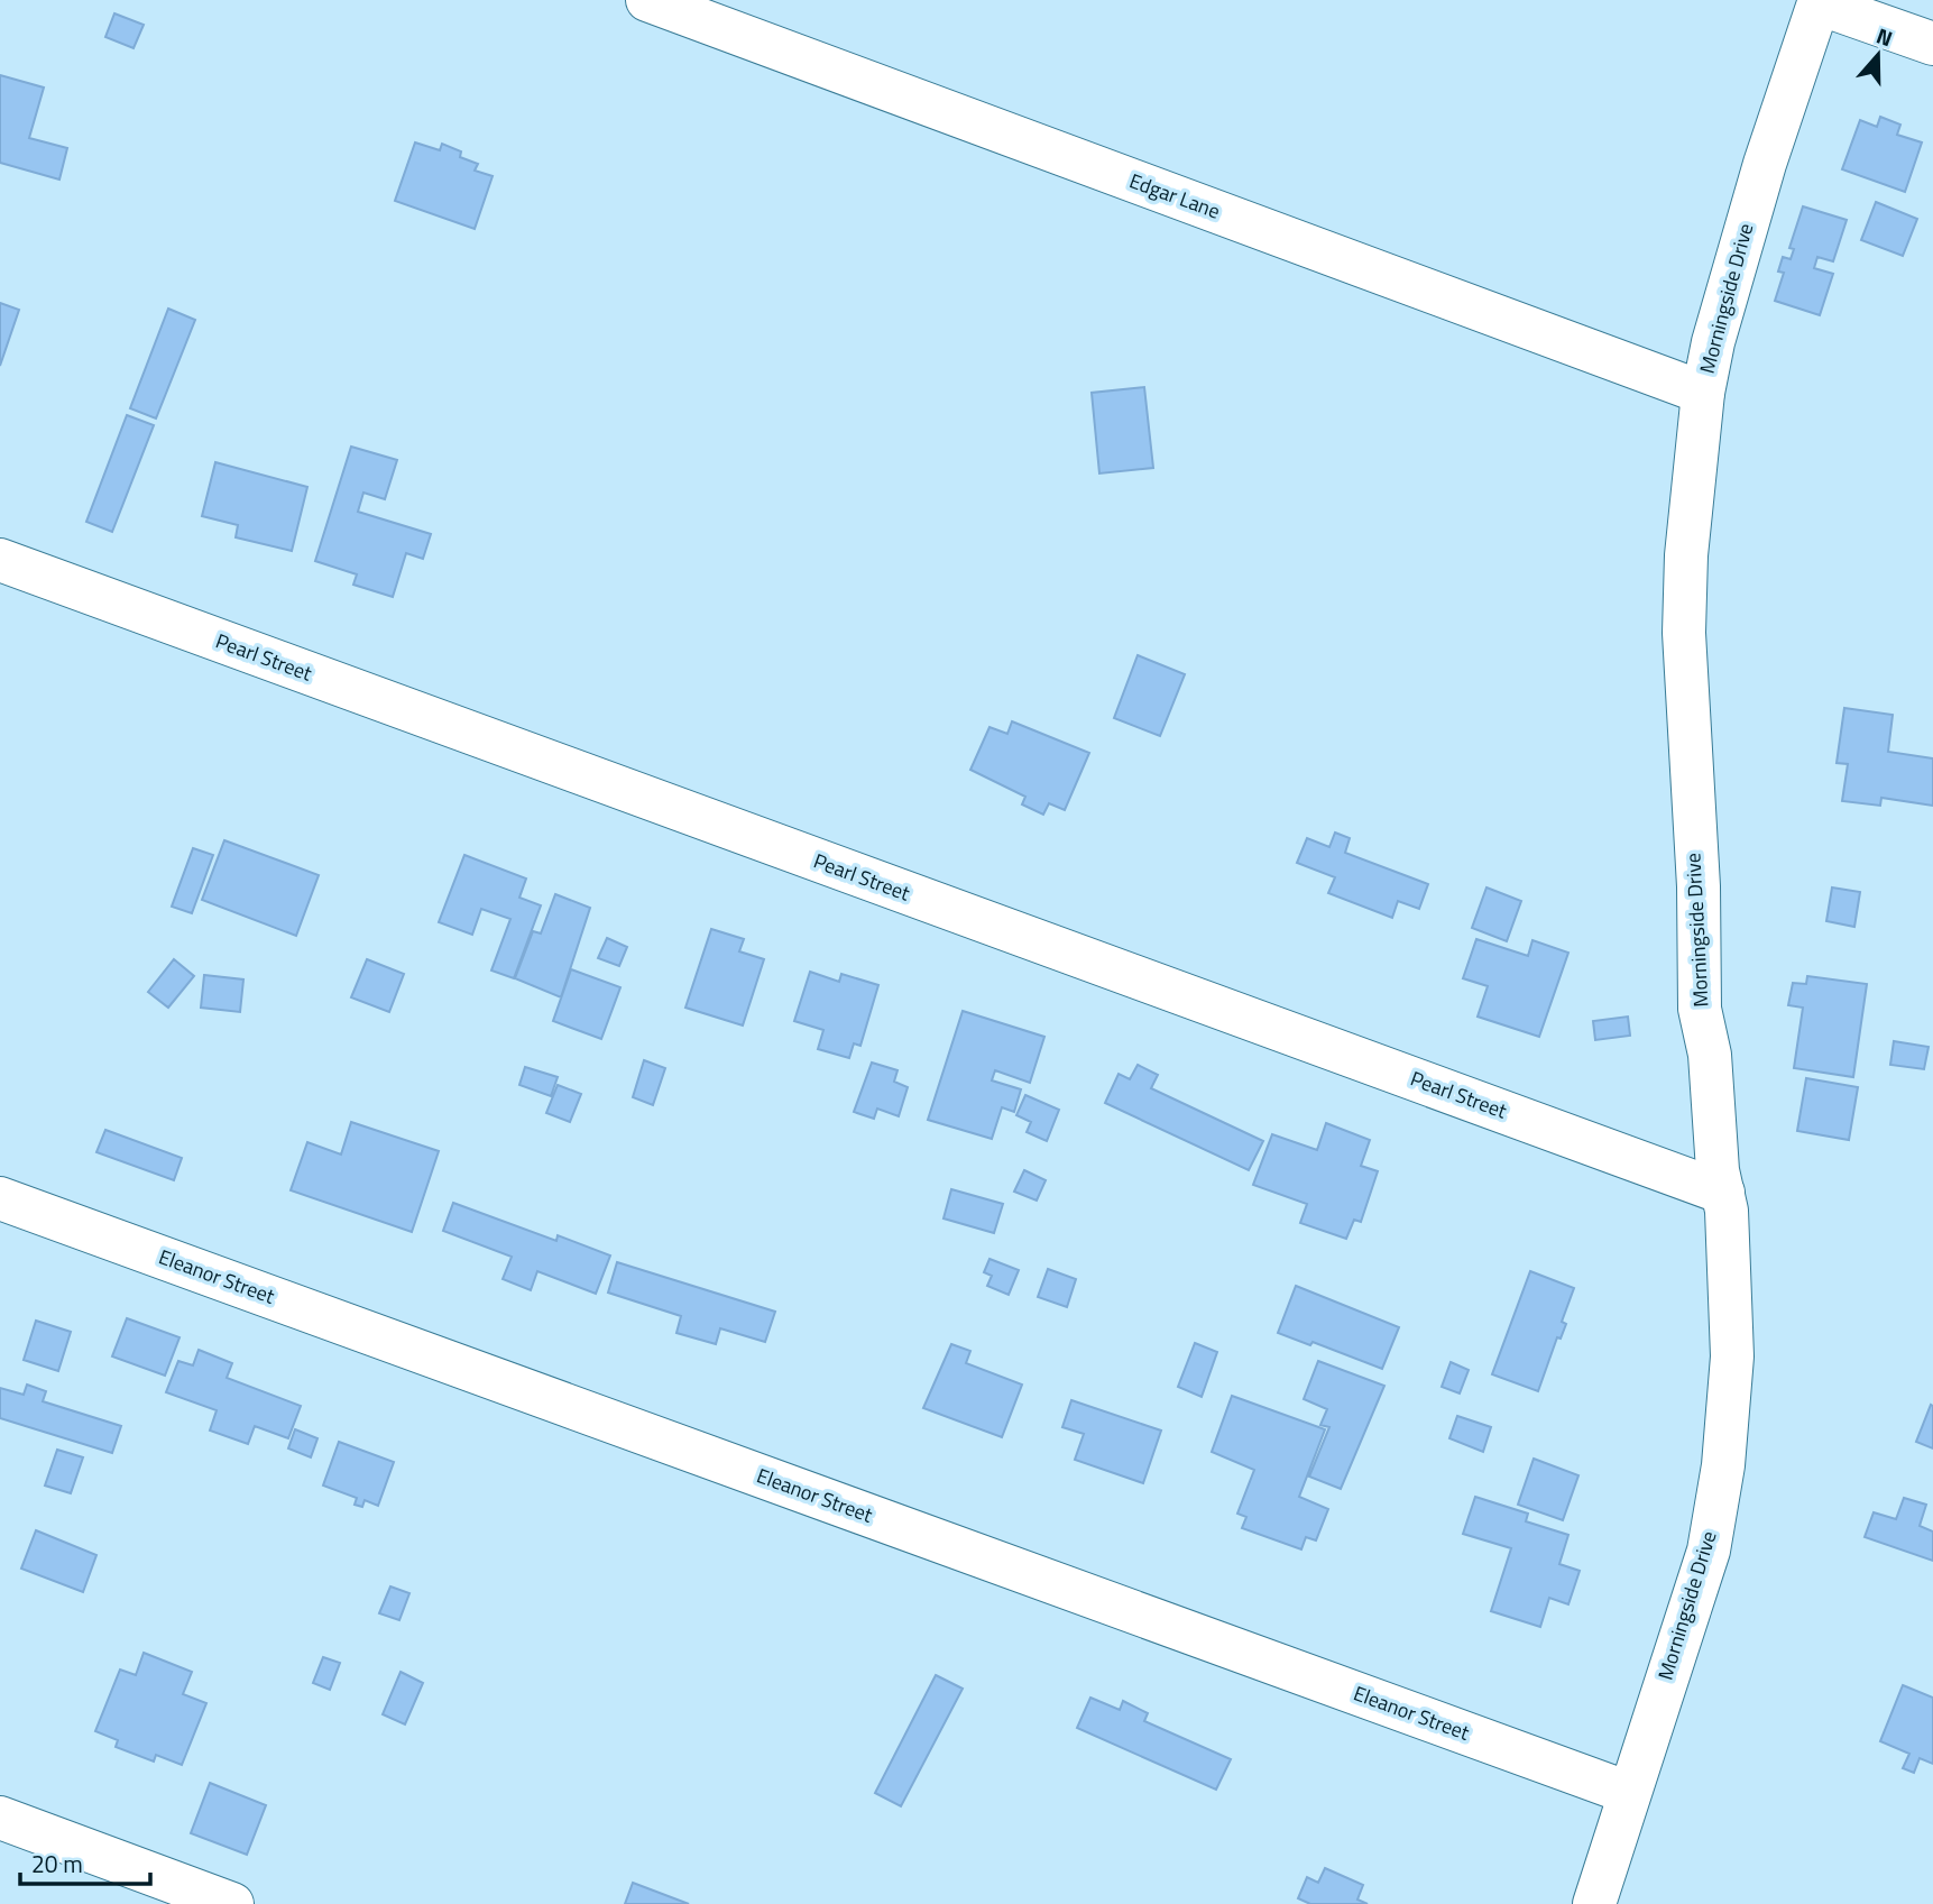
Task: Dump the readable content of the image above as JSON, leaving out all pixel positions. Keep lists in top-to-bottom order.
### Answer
{
  "streets": {
    "street": [
      "Edgar Lane",
      "Morningside Drive",
      "Pearl Street",
      "Eleanor Street"
    ]
  },
  "crossings": [
    ["Edgar Lane", "Morningside Drive"],
    ["Morningside Drive", "Pearl Street"],
    ["Morningside Drive", "Eleanor Street"]
  ],
  "scale_bar": "20 m",
  "north": "top"
}
